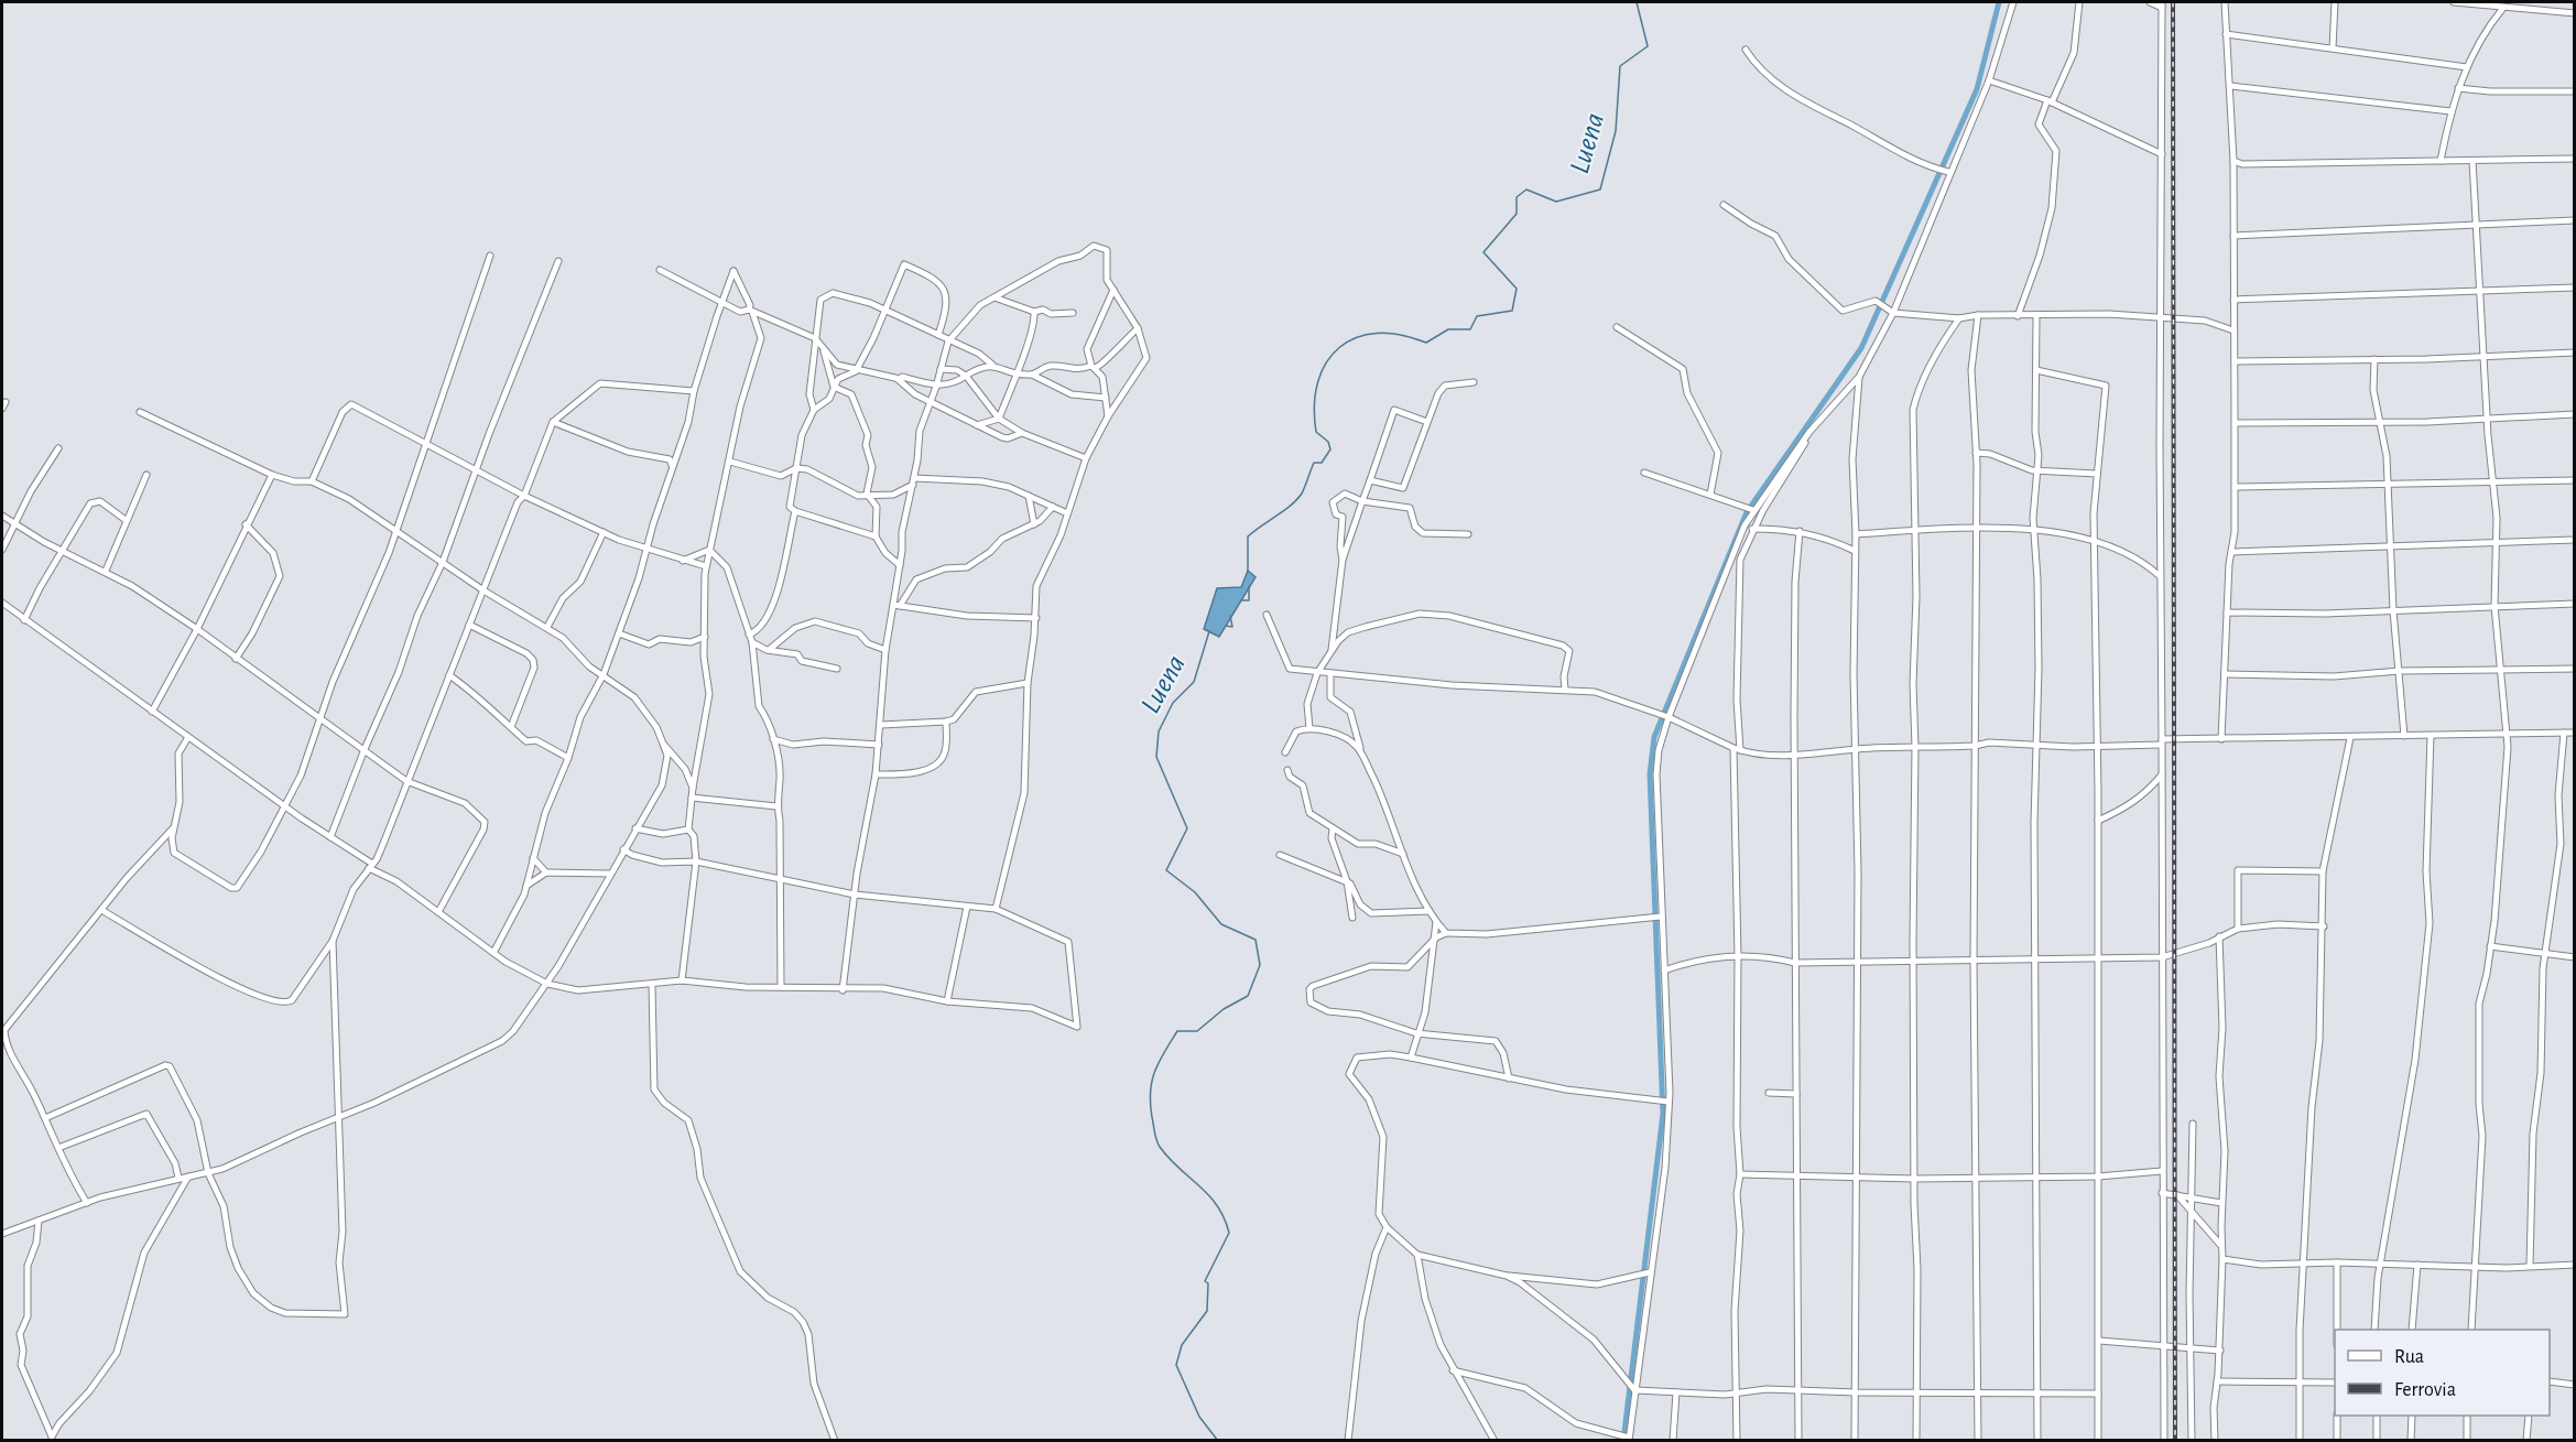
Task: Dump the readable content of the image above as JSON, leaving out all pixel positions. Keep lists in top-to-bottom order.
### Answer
{
  "water": ["Luena"],
  "legend": ["Rua", "Ferrovia"]
}
